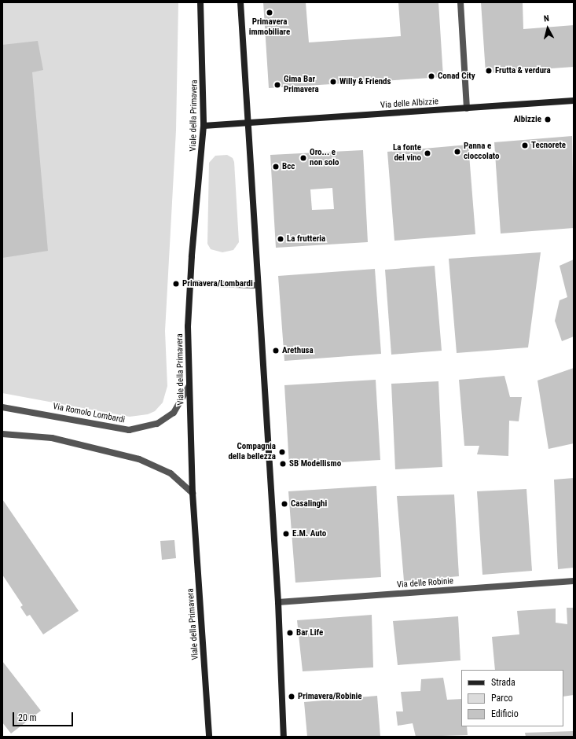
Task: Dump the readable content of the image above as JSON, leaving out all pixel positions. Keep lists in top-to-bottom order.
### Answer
{
  "streets": {
    "main road": ["Via delle Albizzie", "Viale della Primavera"],
    "street": ["Via Romolo Lombardi", "Via delle Robinie"]
  },
  "crossings": [
    ["Via delle Albizzie", "Viale della Primavera"],
    ["Viale della Primavera", "Via Romolo Lombardi"]
  ],
  "places": [
    "Primavera immobiliare",
    "Frutta & verdura",
    "Conad City",
    "Willy & Friends",
    "Gima Bar Primavera",
    "Albizzie",
    "Tecnorete",
    "Panna e cioccolato",
    "La fonte del vino",
    "Oro... e non solo",
    "Bcc",
    "La frutteria",
    "Primavera/Lombardi",
    "Arethusa",
    "Compagnia della bellezza",
    "SB Modellismo",
    "Casalinghi",
    "E.M. Auto",
    "Bar Life",
    "Primavera/Robinie"
  ],
  "legend": ["Strada", "Parco", "Edificio"],
  "scale_bar": "20 m",
  "north": "top"
}
